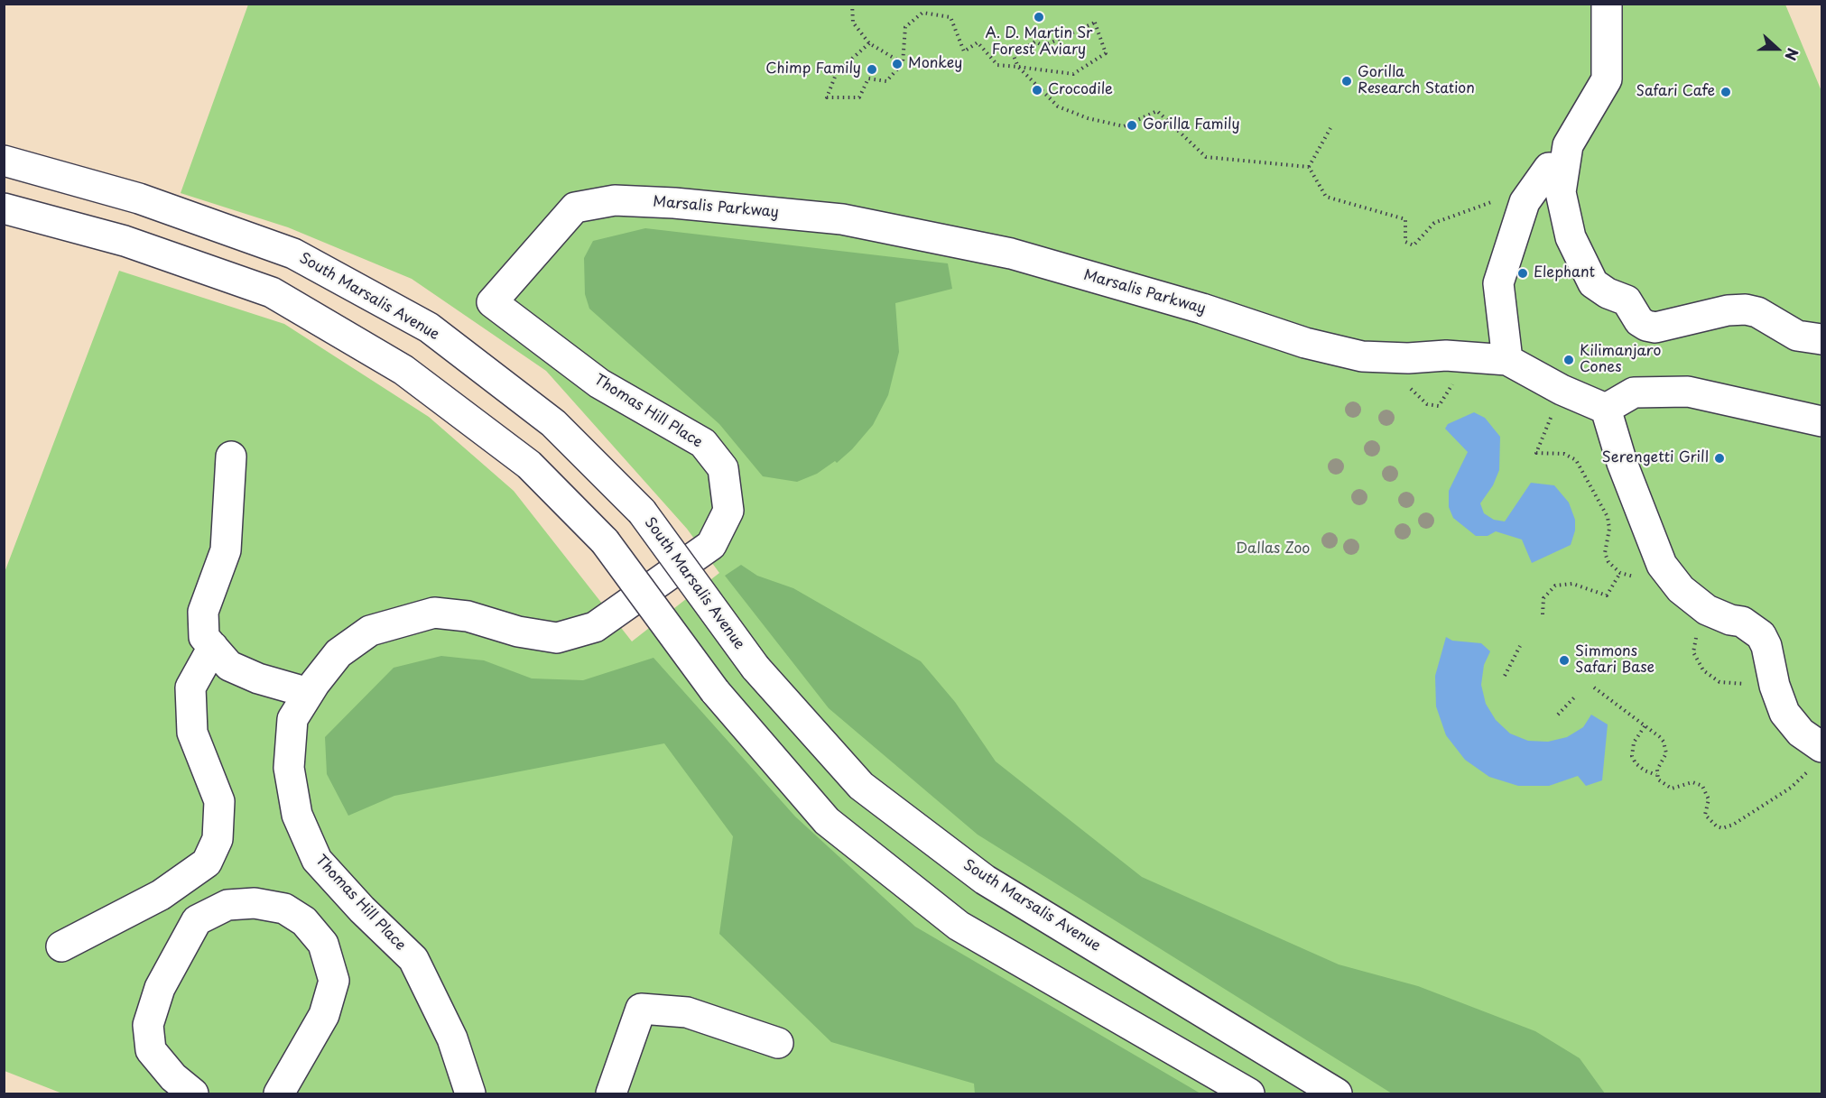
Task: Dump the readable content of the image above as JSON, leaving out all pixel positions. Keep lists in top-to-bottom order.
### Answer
{
  "streets": {
    "main road": ["Marsalis Parkway", "South Marsalis Avenue", "Thomas Hill Place"]
  },
  "crossings": [
    ["Marsalis Parkway", "Thomas Hill Place"]
  ],
  "parks": ["Dallas Zoo"],
  "places": [
    "A. D. Martin Sr Forest Aviary",
    "Monkey",
    "Chimp Family",
    "Gorilla Research Station",
    "Crocodile",
    "Safari Cafe",
    "Gorilla Family",
    "Elephant",
    "Kilimanjaro Cones",
    "Serengetti Grill",
    "Simmons Safari Base"
  ],
  "north": "right"
}
